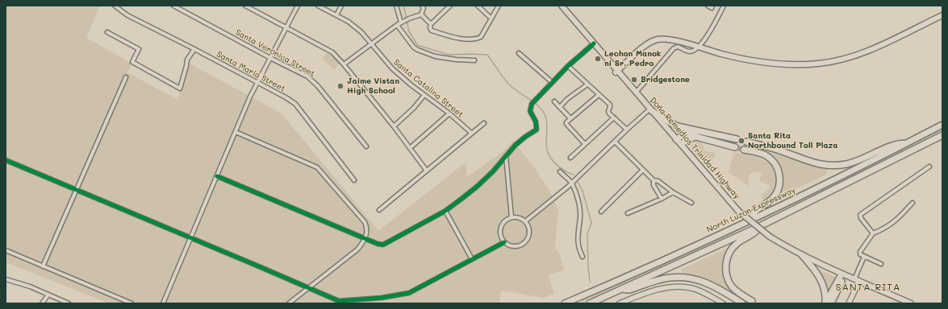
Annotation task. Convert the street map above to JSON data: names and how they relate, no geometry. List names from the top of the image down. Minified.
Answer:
{"streets":{"highway":["North Luzon Expressway"],"main road":["Doña Remedios Trinidad Highway"],"street":["Santa Veronica Street","Santa Maria Street","Santa Catalina Street"]},"districts":["SANTA RITA"],"places":["Lechon Manok ni Sr. Pedro","Bridgestone","Jaime Vistan High School","Santa Rita Northbound Toll Plaza"]}
